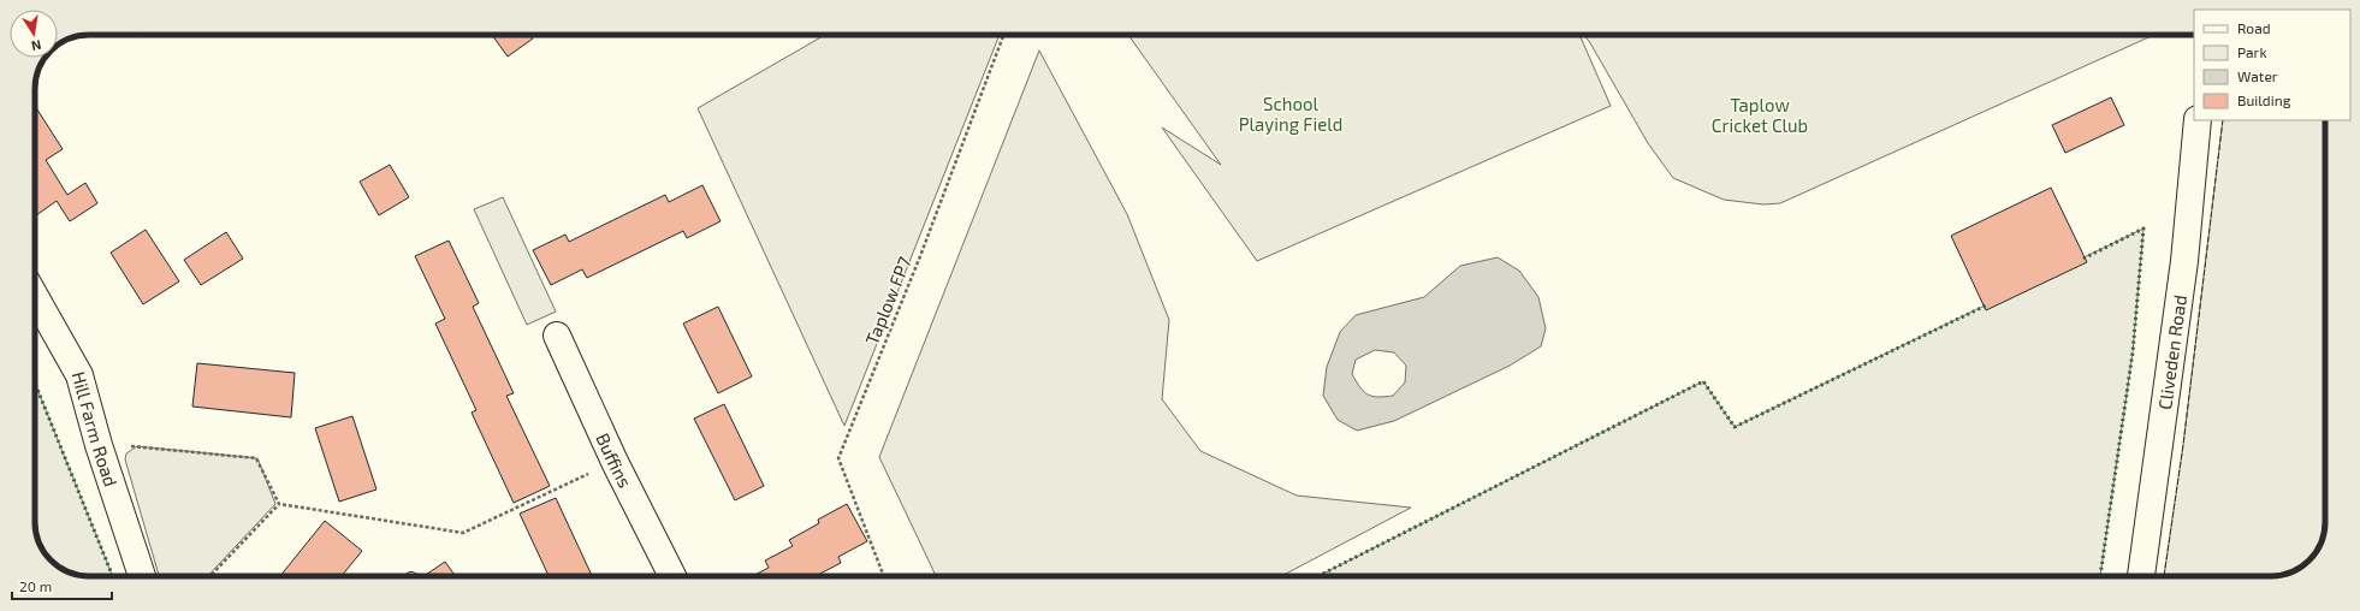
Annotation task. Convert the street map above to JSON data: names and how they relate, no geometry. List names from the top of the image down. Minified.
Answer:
{"streets":{"street":["Cliveden Road","Hill Farm Road","Buffins"],"path":["Taplow FP7"]},"parks":["School Playing Field","Taplow Cricket Club"],"legend":["Road","Park","Water","Building"],"scale_bar":"20 m","north":"bottom"}
